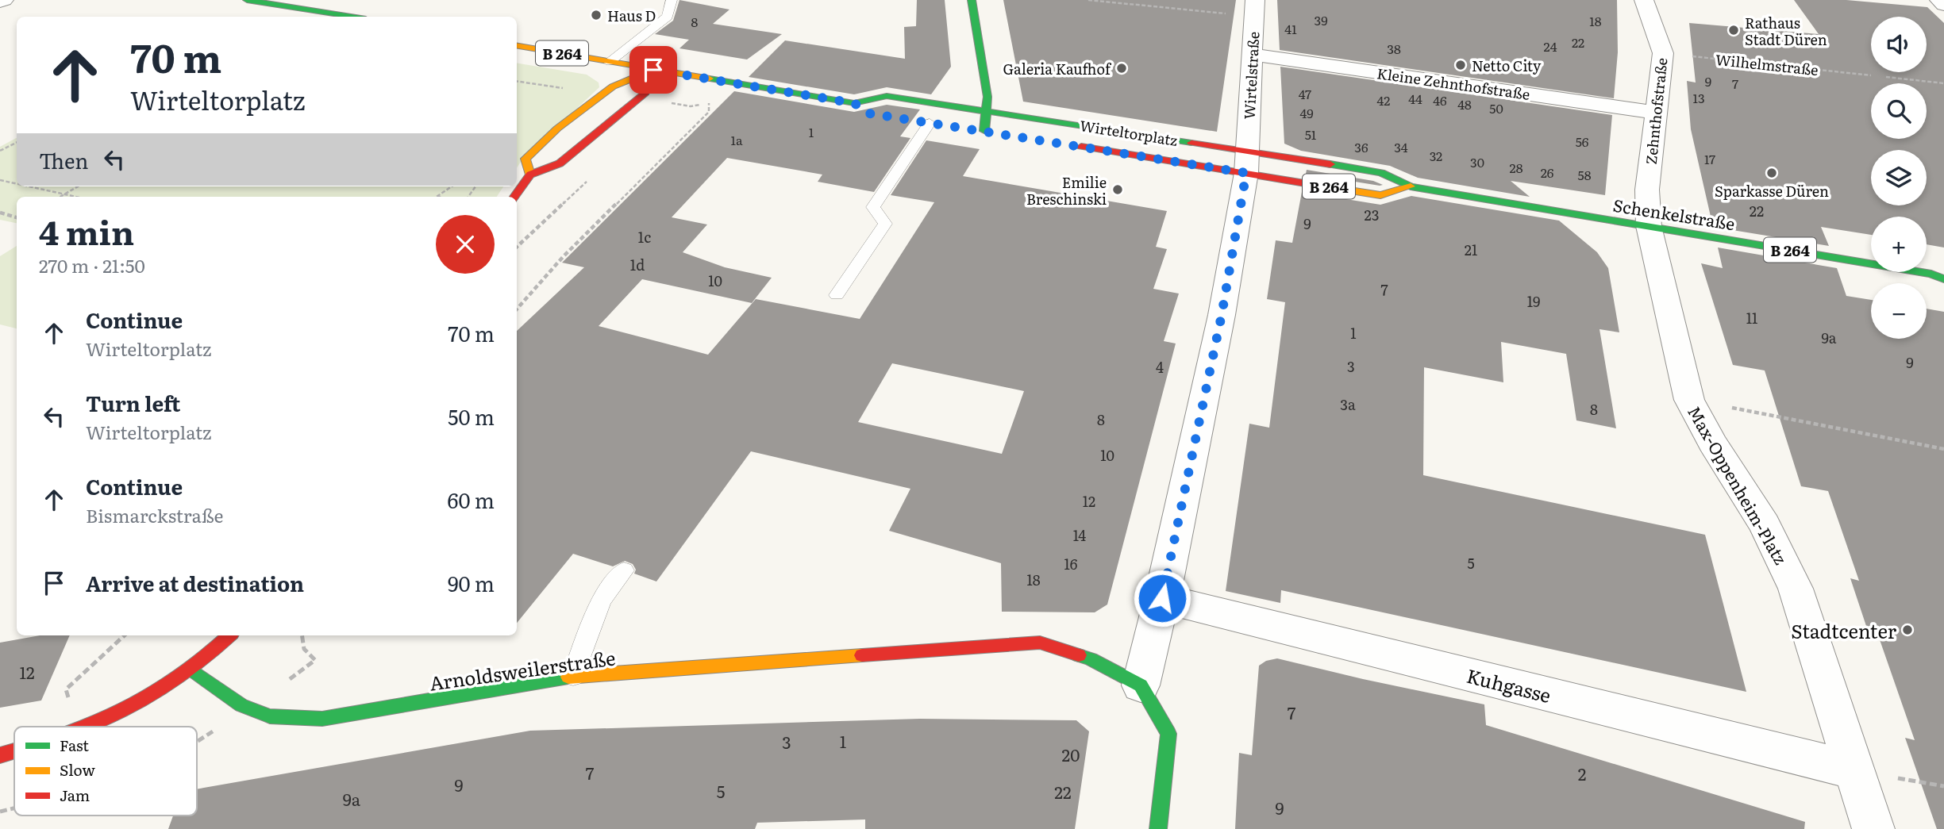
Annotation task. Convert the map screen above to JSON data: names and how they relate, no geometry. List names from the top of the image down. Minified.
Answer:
{"streets":{"main road":["B 264","Wirteltorplatz","Schenkelstraße","Arnoldsweilerstraße"],"street":["Wirtelstraße","Kleine Zehnthofstraße","Zehnthofstraße","Max-Oppenheim-Platz","Kuhgasse"],"path":["Wilhelmstraße"]},"crossings":[["B 264","Wirteltorplatz"],["Wilhelmstraße","Zehnthofstraße"],["Wirtelstraße","Kleine Zehnthofstraße"],["Wirtelstraße","Wirteltorplatz"],["Wirtelstraße","Schenkelstraße"],["Kleine Zehnthofstraße","Zehnthofstraße"],["Zehnthofstraße","Schenkelstraße"],["Zehnthofstraße","Max-Oppenheim-Platz"],["Wirteltorplatz","Schenkelstraße"],["Schenkelstraße","Max-Oppenheim-Platz"],["Max-Oppenheim-Platz","Kuhgasse"]],"places":["Haus D","Rathaus Stadt Düren","Netto City","Galeria Kaufhof","Sparkasse Düren","Emilie Breschinski","Stadtcenter"],"house_numbers":["39","18","8","41","22","24","38","9","7","47","13","44","42","46","48","50","49","1","51","1a","56","36","34","32","17","30","28","26","58","22","23","9","1c","21","1d","10","7","19","11","1","9a","9","3","4","3a","8","8","10","12","14","5","16","18","12","7","1","3","20","7","2","9","5","22","9a","9"],"legend":["Fast","Slow","Jam"],"page":{"map_buttons":["+","−"],"turn":["70 m","Wirteltorplatz"],"then":"Then","heading":["4 min","270 m · 21:50"],"list":[{"name":"Continue","note":"Wirteltorplatz","value":"70 m"},{"name":"Turn left","note":"Wirteltorplatz","value":"50 m"},{"name":"Continue","note":"Bismarckstraße","value":"60 m"},{"name":"Arrive at destination","value":"90 m"}]}}
